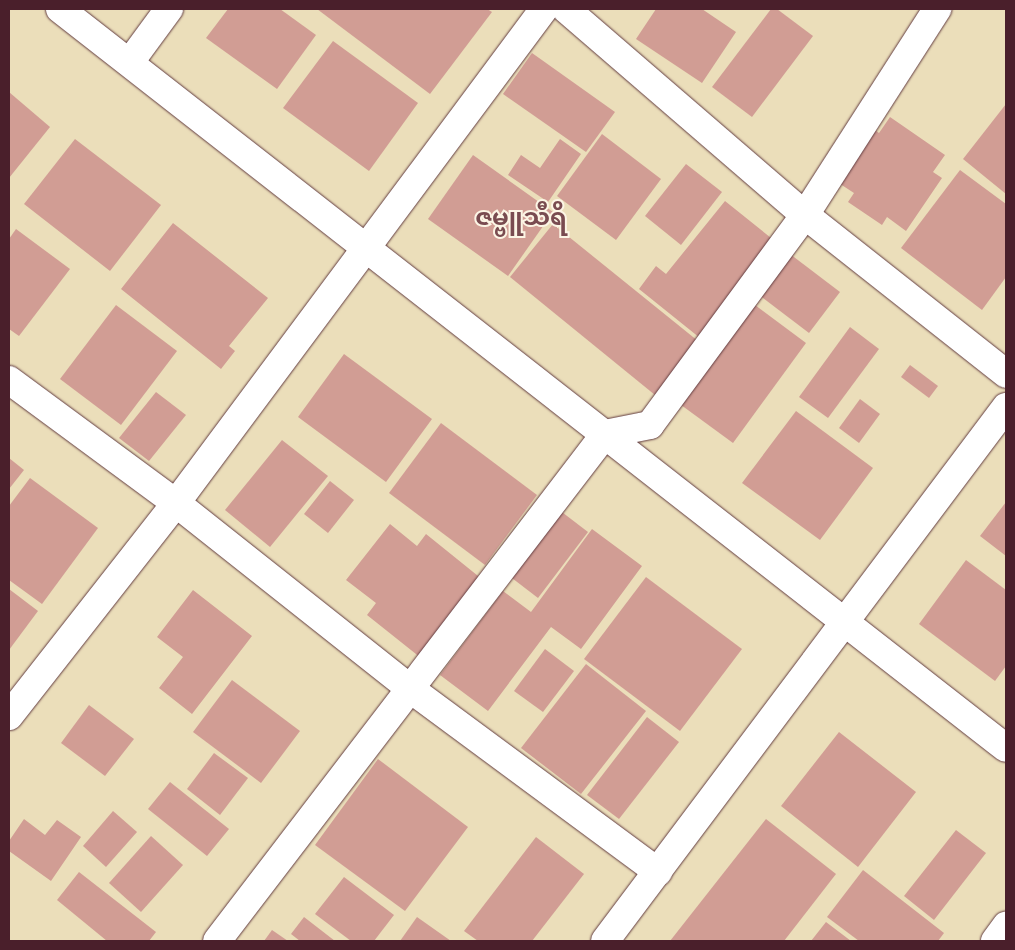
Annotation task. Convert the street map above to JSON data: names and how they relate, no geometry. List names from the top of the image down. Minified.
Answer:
{"districts":["ဇမ္ဗူသီရိ"]}
